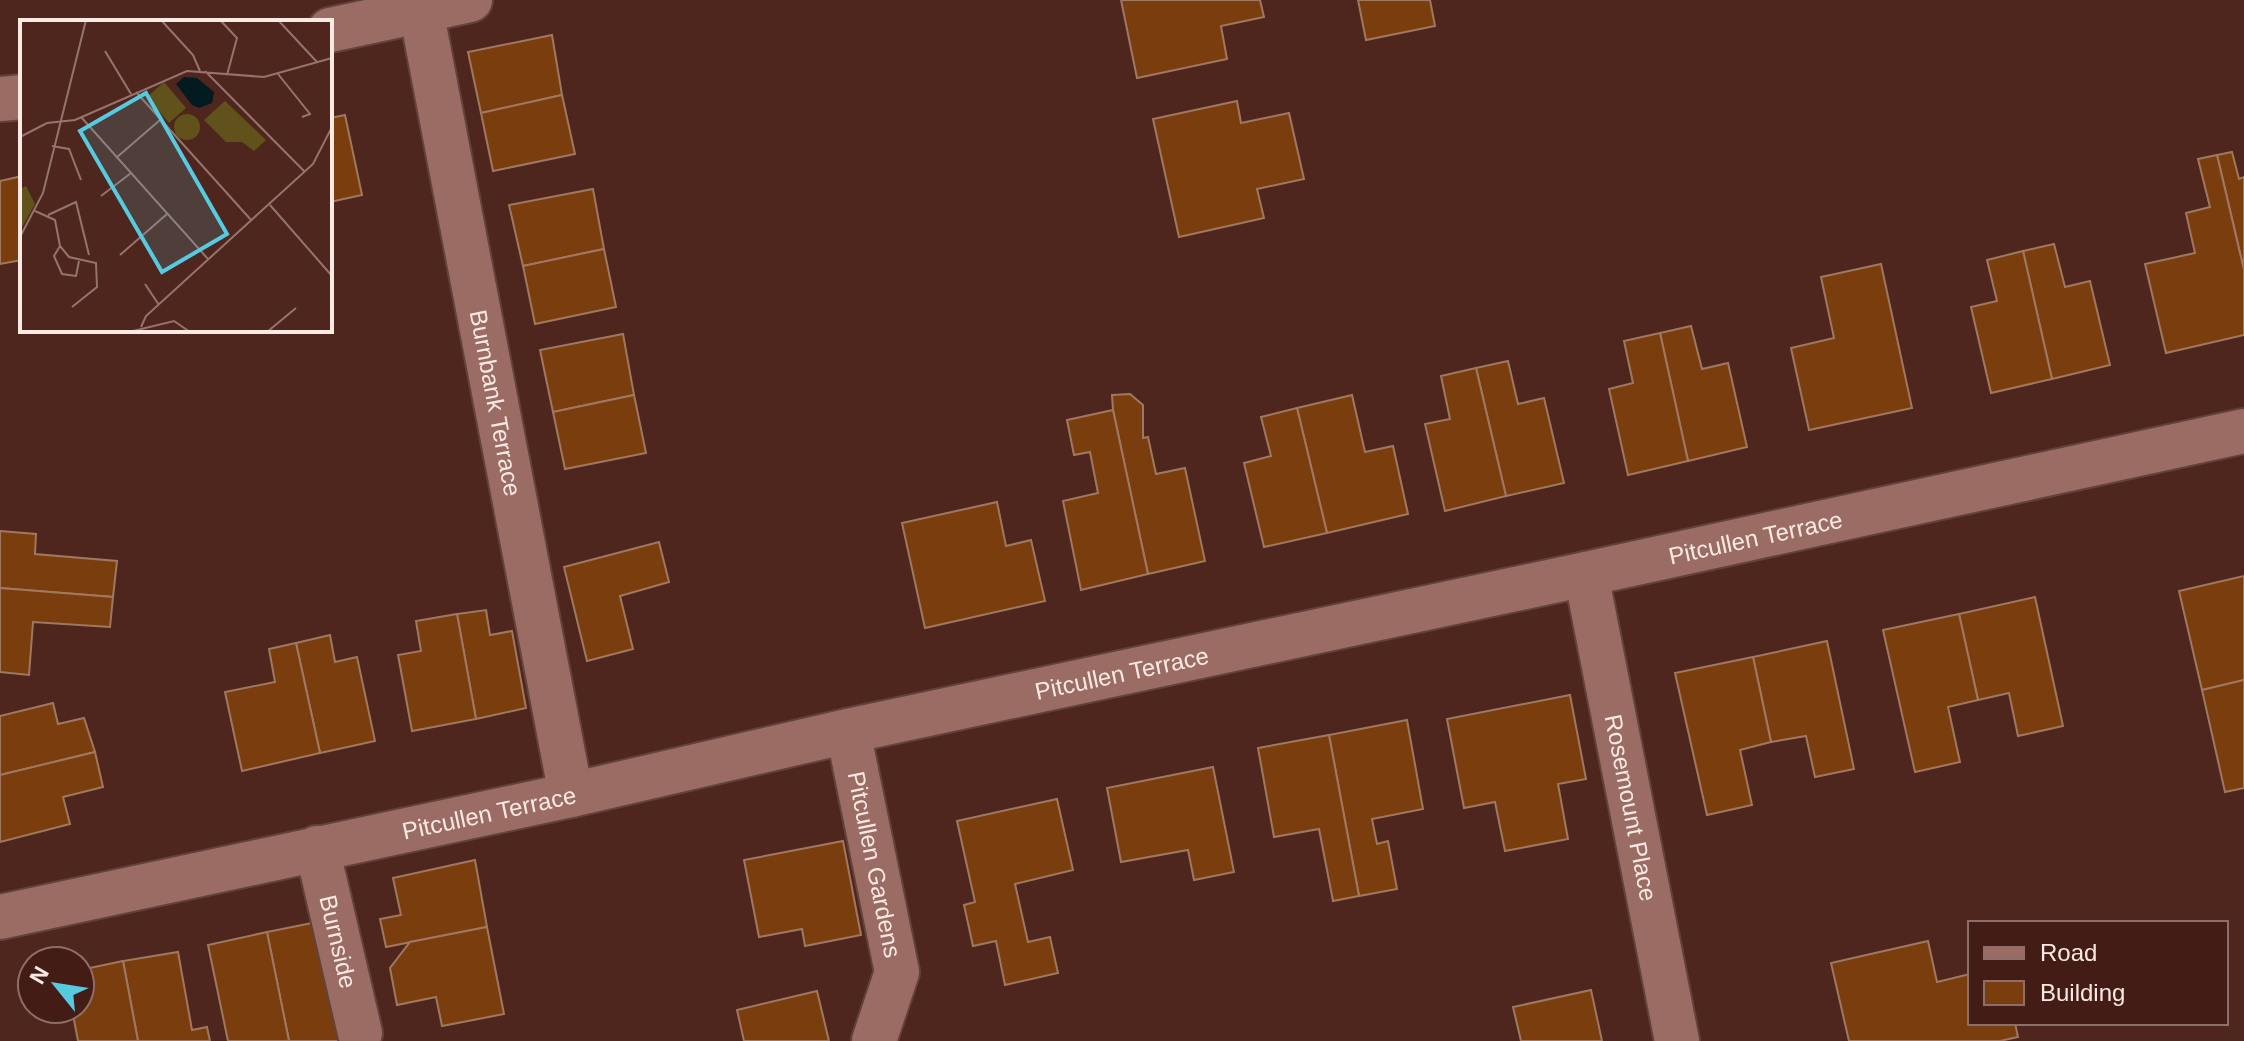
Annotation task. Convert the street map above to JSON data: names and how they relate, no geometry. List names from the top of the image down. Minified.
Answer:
{"streets":{"street":["Burnbank Terrace","Pitcullen Terrace","Rosemount Place","Pitcullen Gardens","Burnside"]},"crossings":[["Burnbank Terrace","Pitcullen Terrace"],["Pitcullen Terrace","Rosemount Place"],["Pitcullen Terrace","Pitcullen Gardens"],["Pitcullen Terrace","Burnside"]],"legend":["Road","Building"],"north":"top left"}
